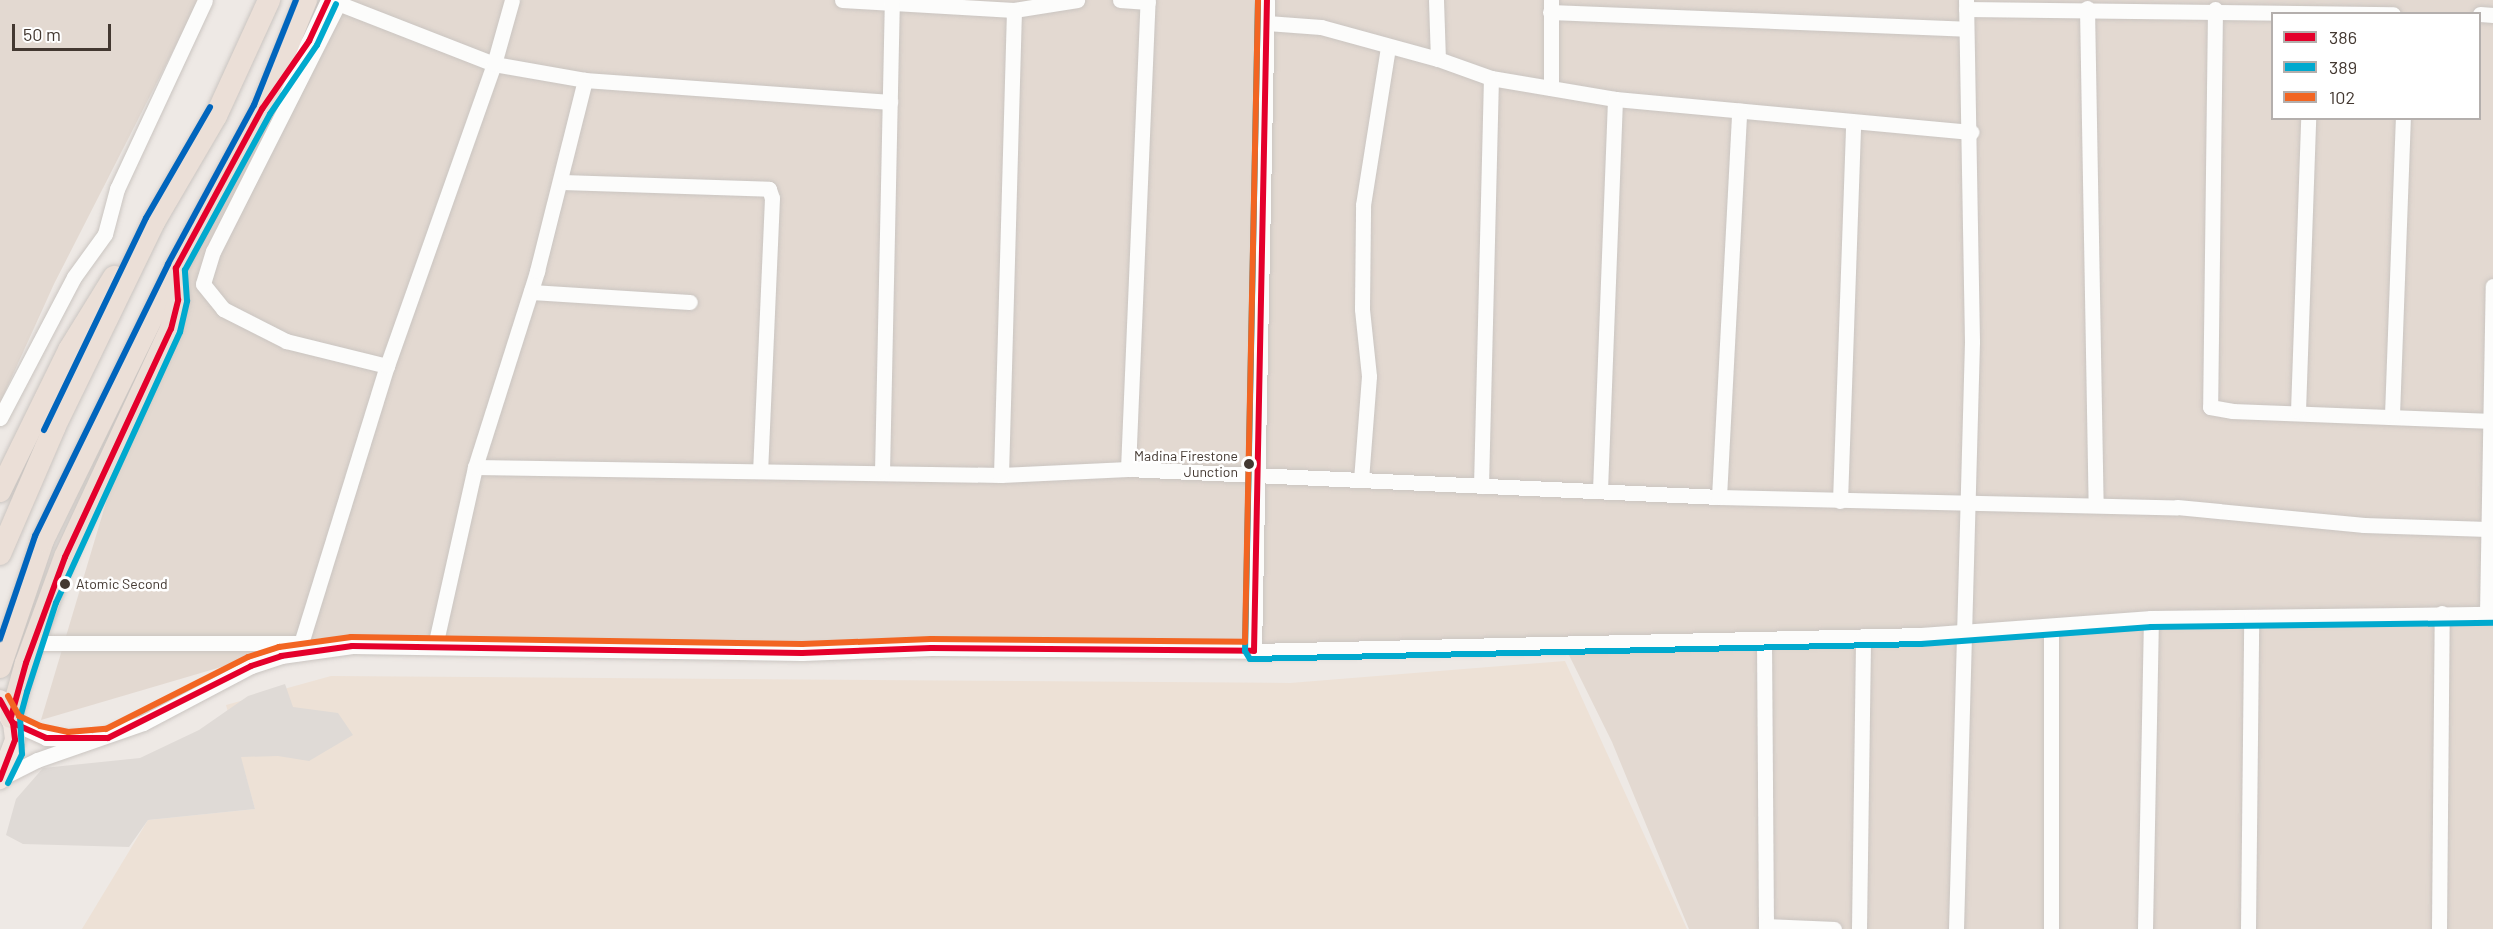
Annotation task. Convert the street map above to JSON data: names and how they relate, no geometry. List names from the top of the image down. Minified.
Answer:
{"places":["Madina Firestone Junction","Atomic Second"],"lines":["transit line 386","transit line 389","transit line 102"],"legend":["386","389","102"],"scale_bar":"50 m"}
